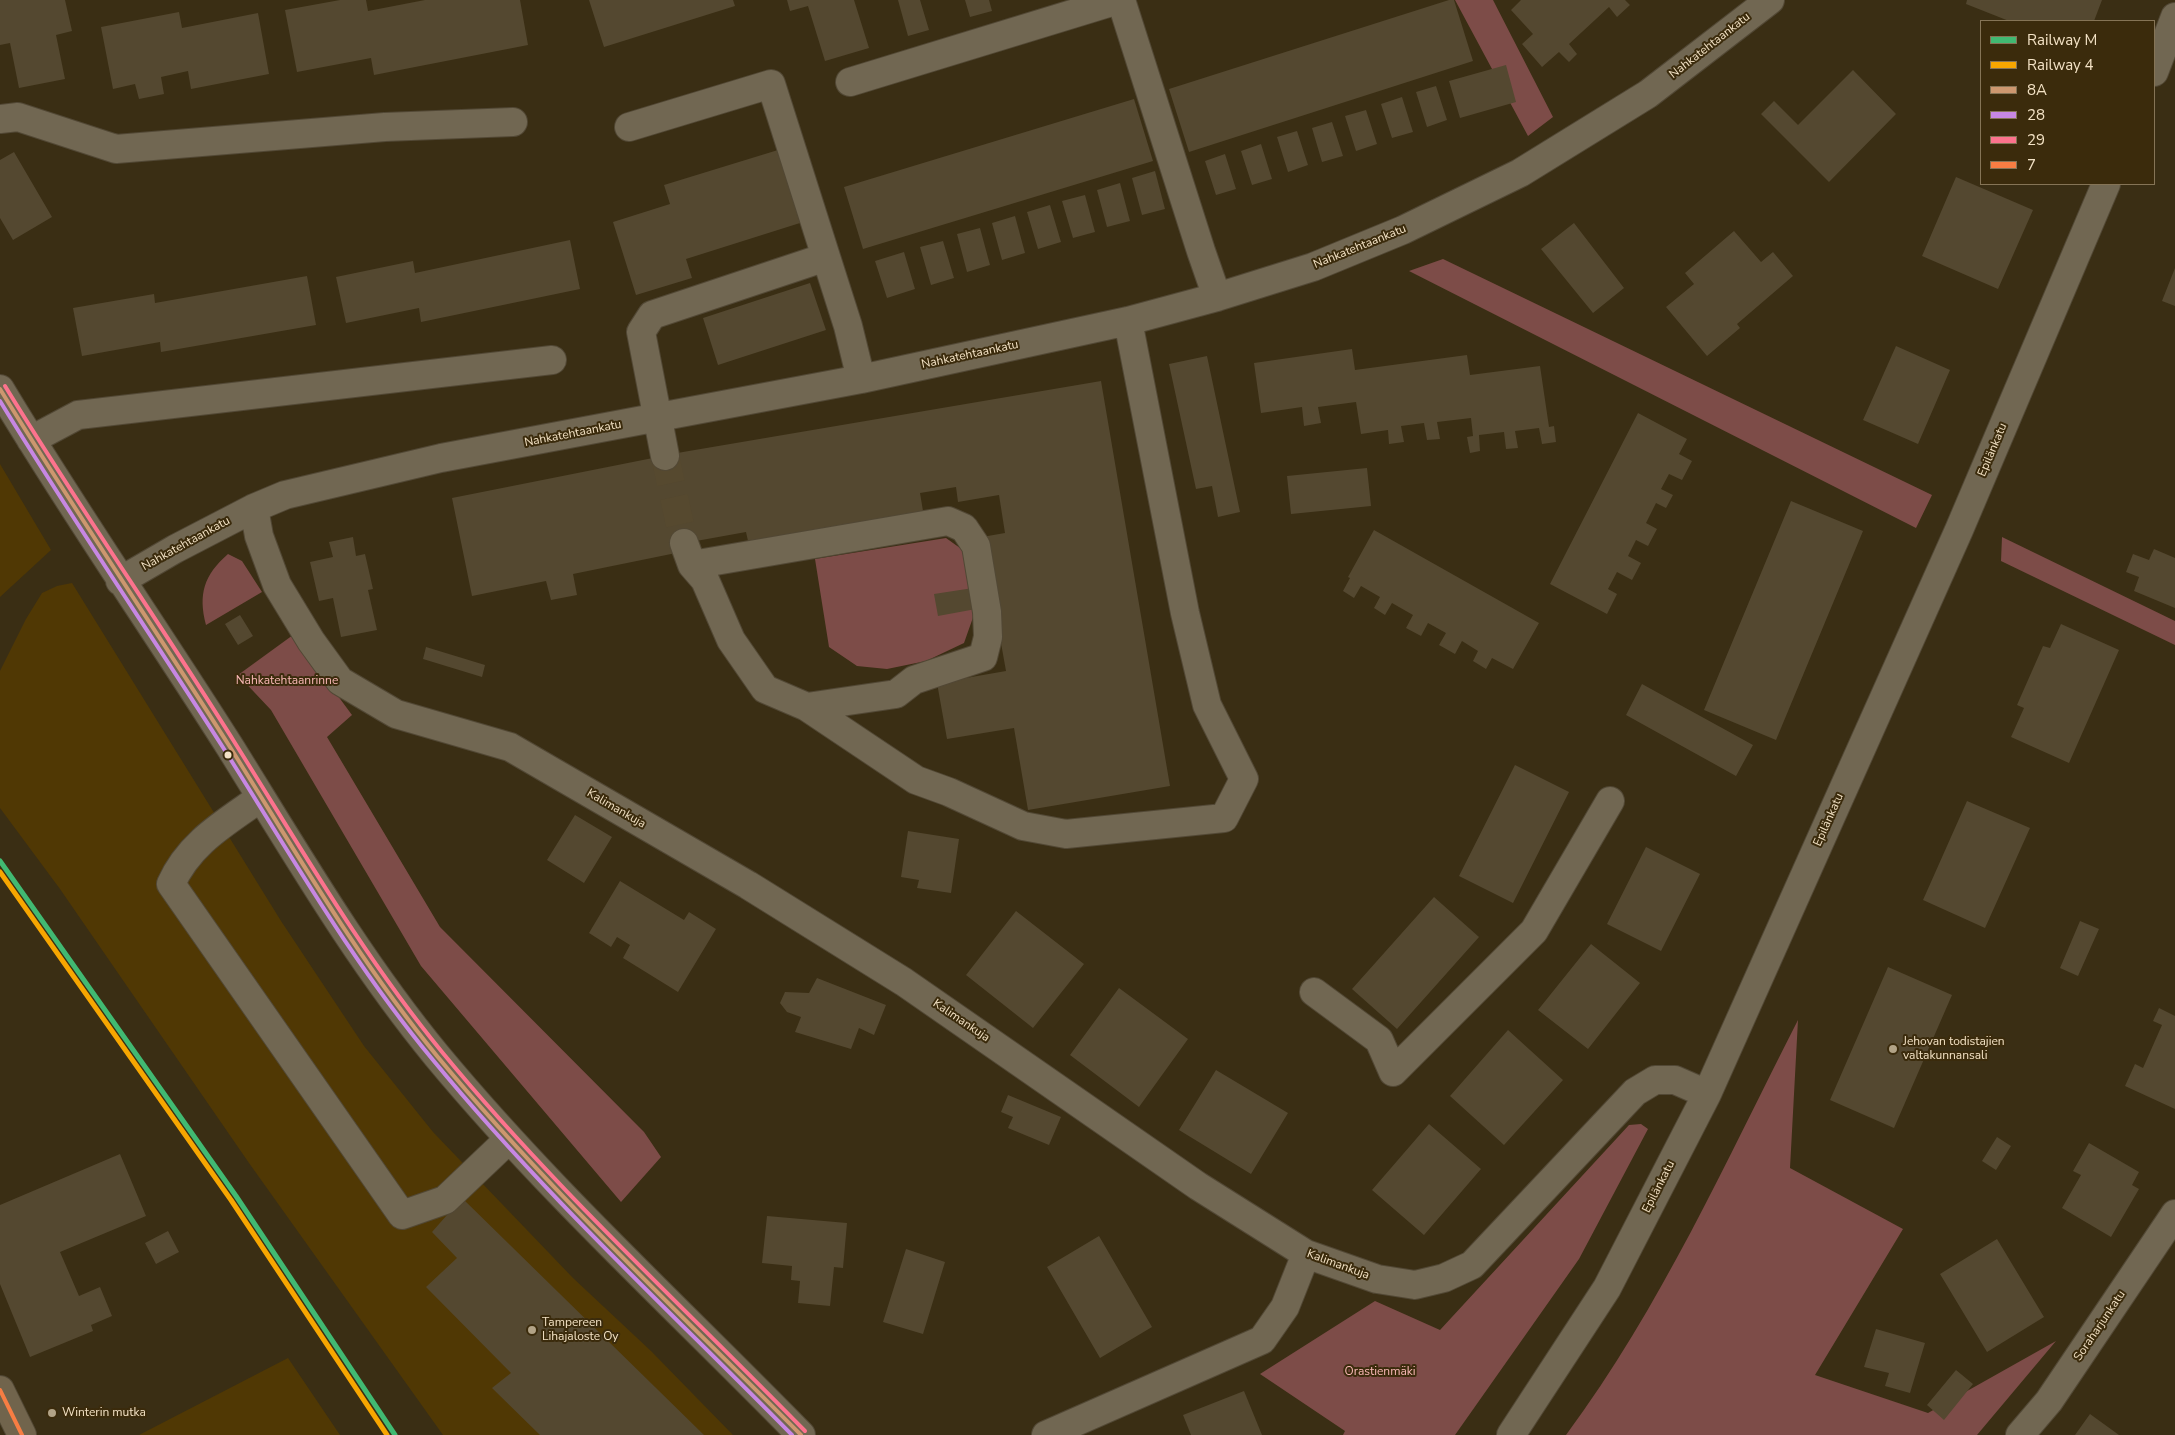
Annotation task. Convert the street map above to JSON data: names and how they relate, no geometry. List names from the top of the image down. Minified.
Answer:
{"streets":{"street":["Nahkatehtaankatu","Epilänkatu","Kalimankuja","Soraharjunkatu"]},"crossings":[["Nahkatehtaankatu","Kalimankuja"],["Epilänkatu","Kalimankuja"]],"parks":["Nahkatehtaanrinne","Orastienmäki"],"places":["Jehovan todistajien valtakunnansali","Tampereen Lihajaloste Oy","Winterin mutka"],"lines":["transit line 29","transit line 8A","transit line 28","rail line M","rail line 4","transit line 7"],"legend":["Railway M","Railway 4","8A","28","29","7"]}
